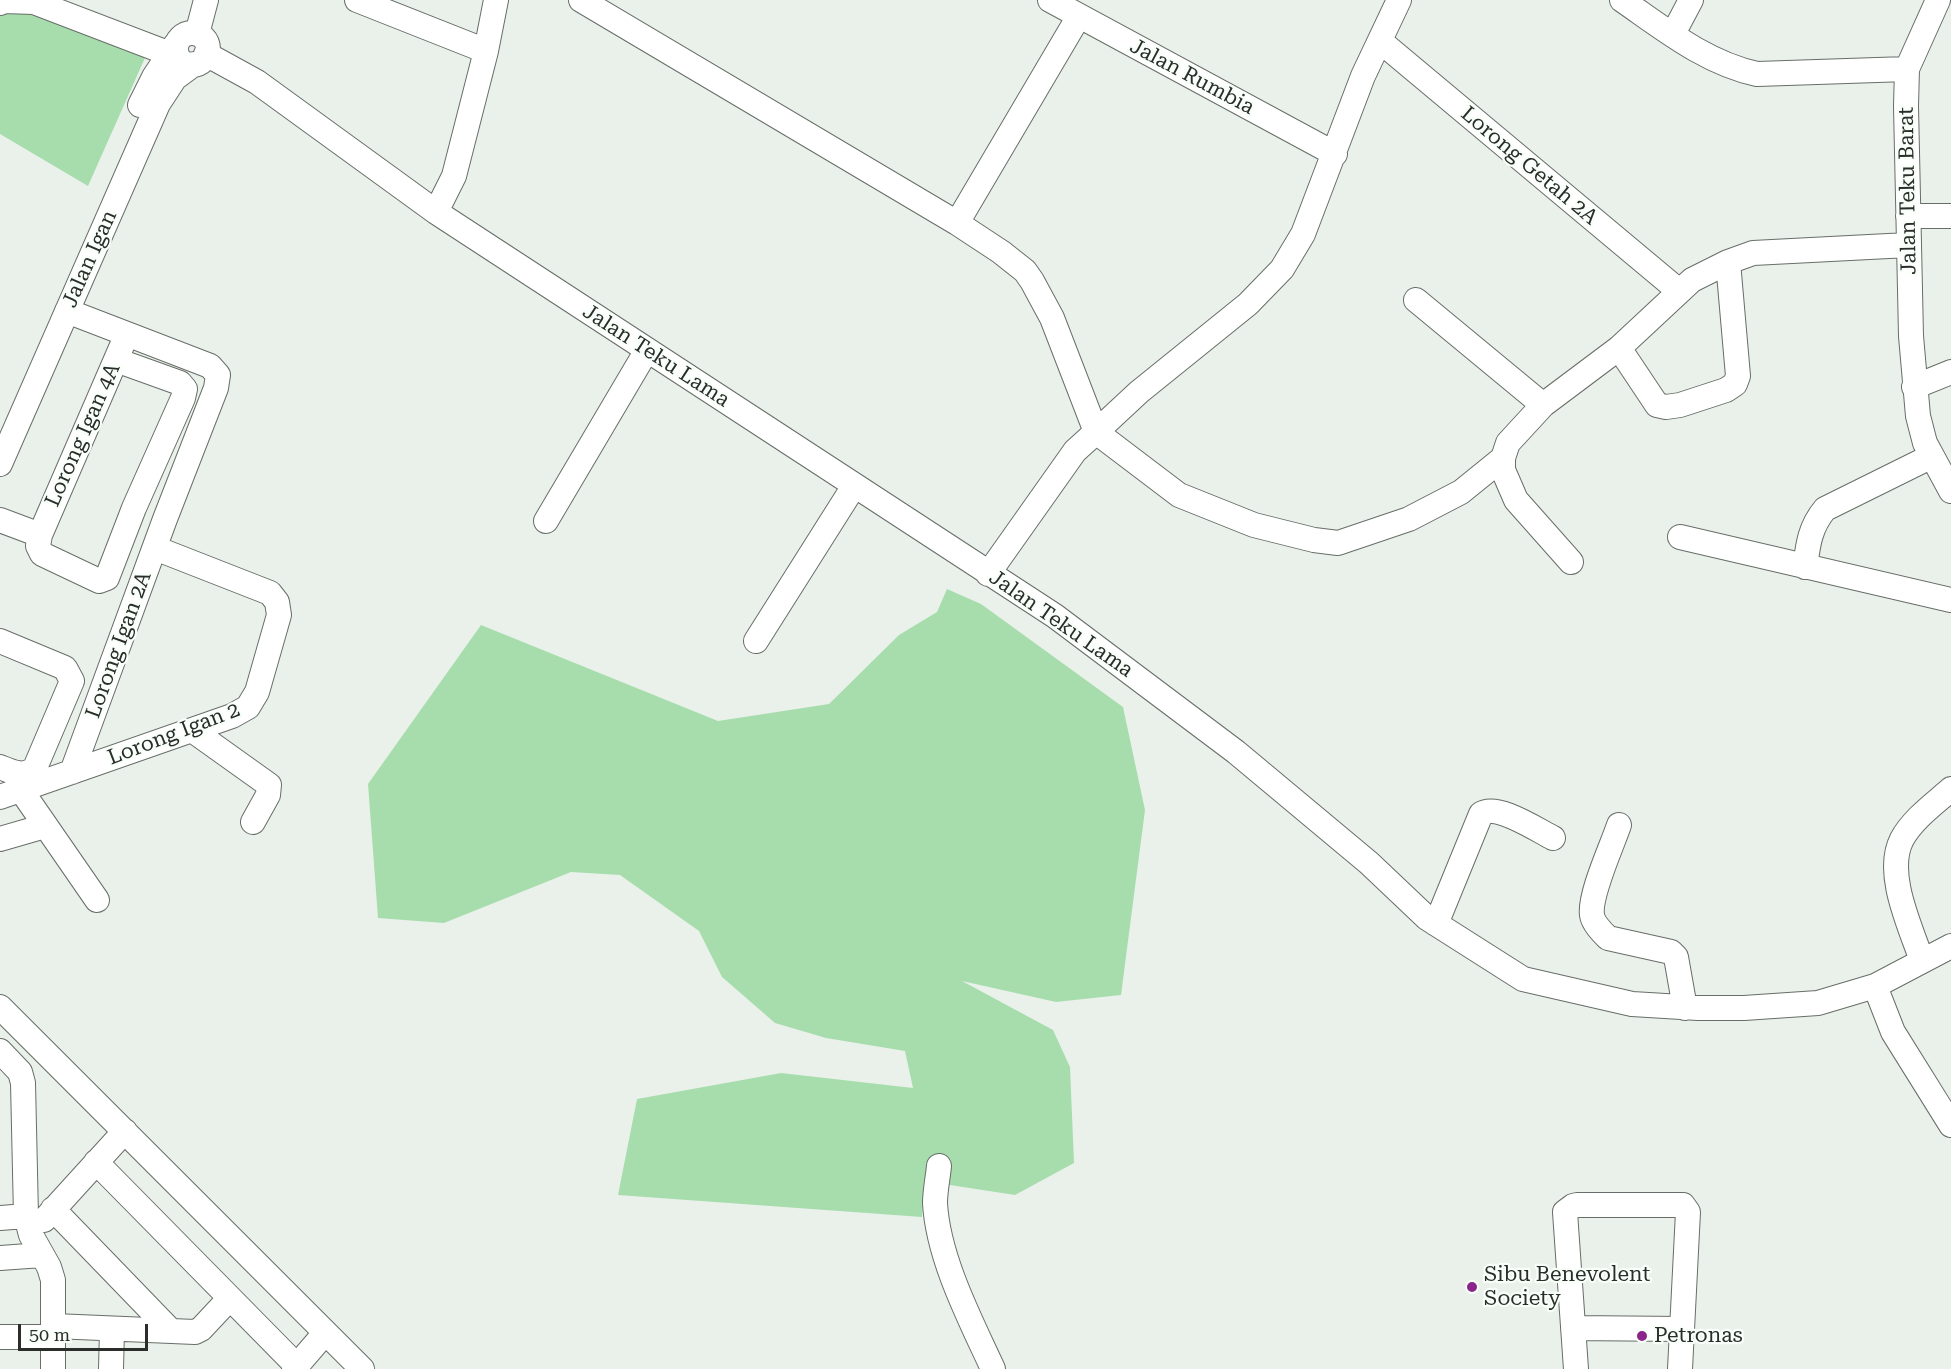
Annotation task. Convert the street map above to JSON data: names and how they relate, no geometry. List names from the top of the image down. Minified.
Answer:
{"streets":{"street":["Jalan Rumbia","Lorong Getah 2A","Jalan Teku Barat","Jalan Igan","Jalan Teku Lama","Lorong Igan 4A","Lorong Igan 2A","Lorong Igan 2"]},"crossings":[["Jalan Igan","Jalan Teku Lama"],["Lorong Igan 4A","Lorong Igan 2A"],["Lorong Igan 2A","Lorong Igan 2"]],"places":["Sibu Benevolent Society","Petronas"],"scale_bar":"50 m"}
